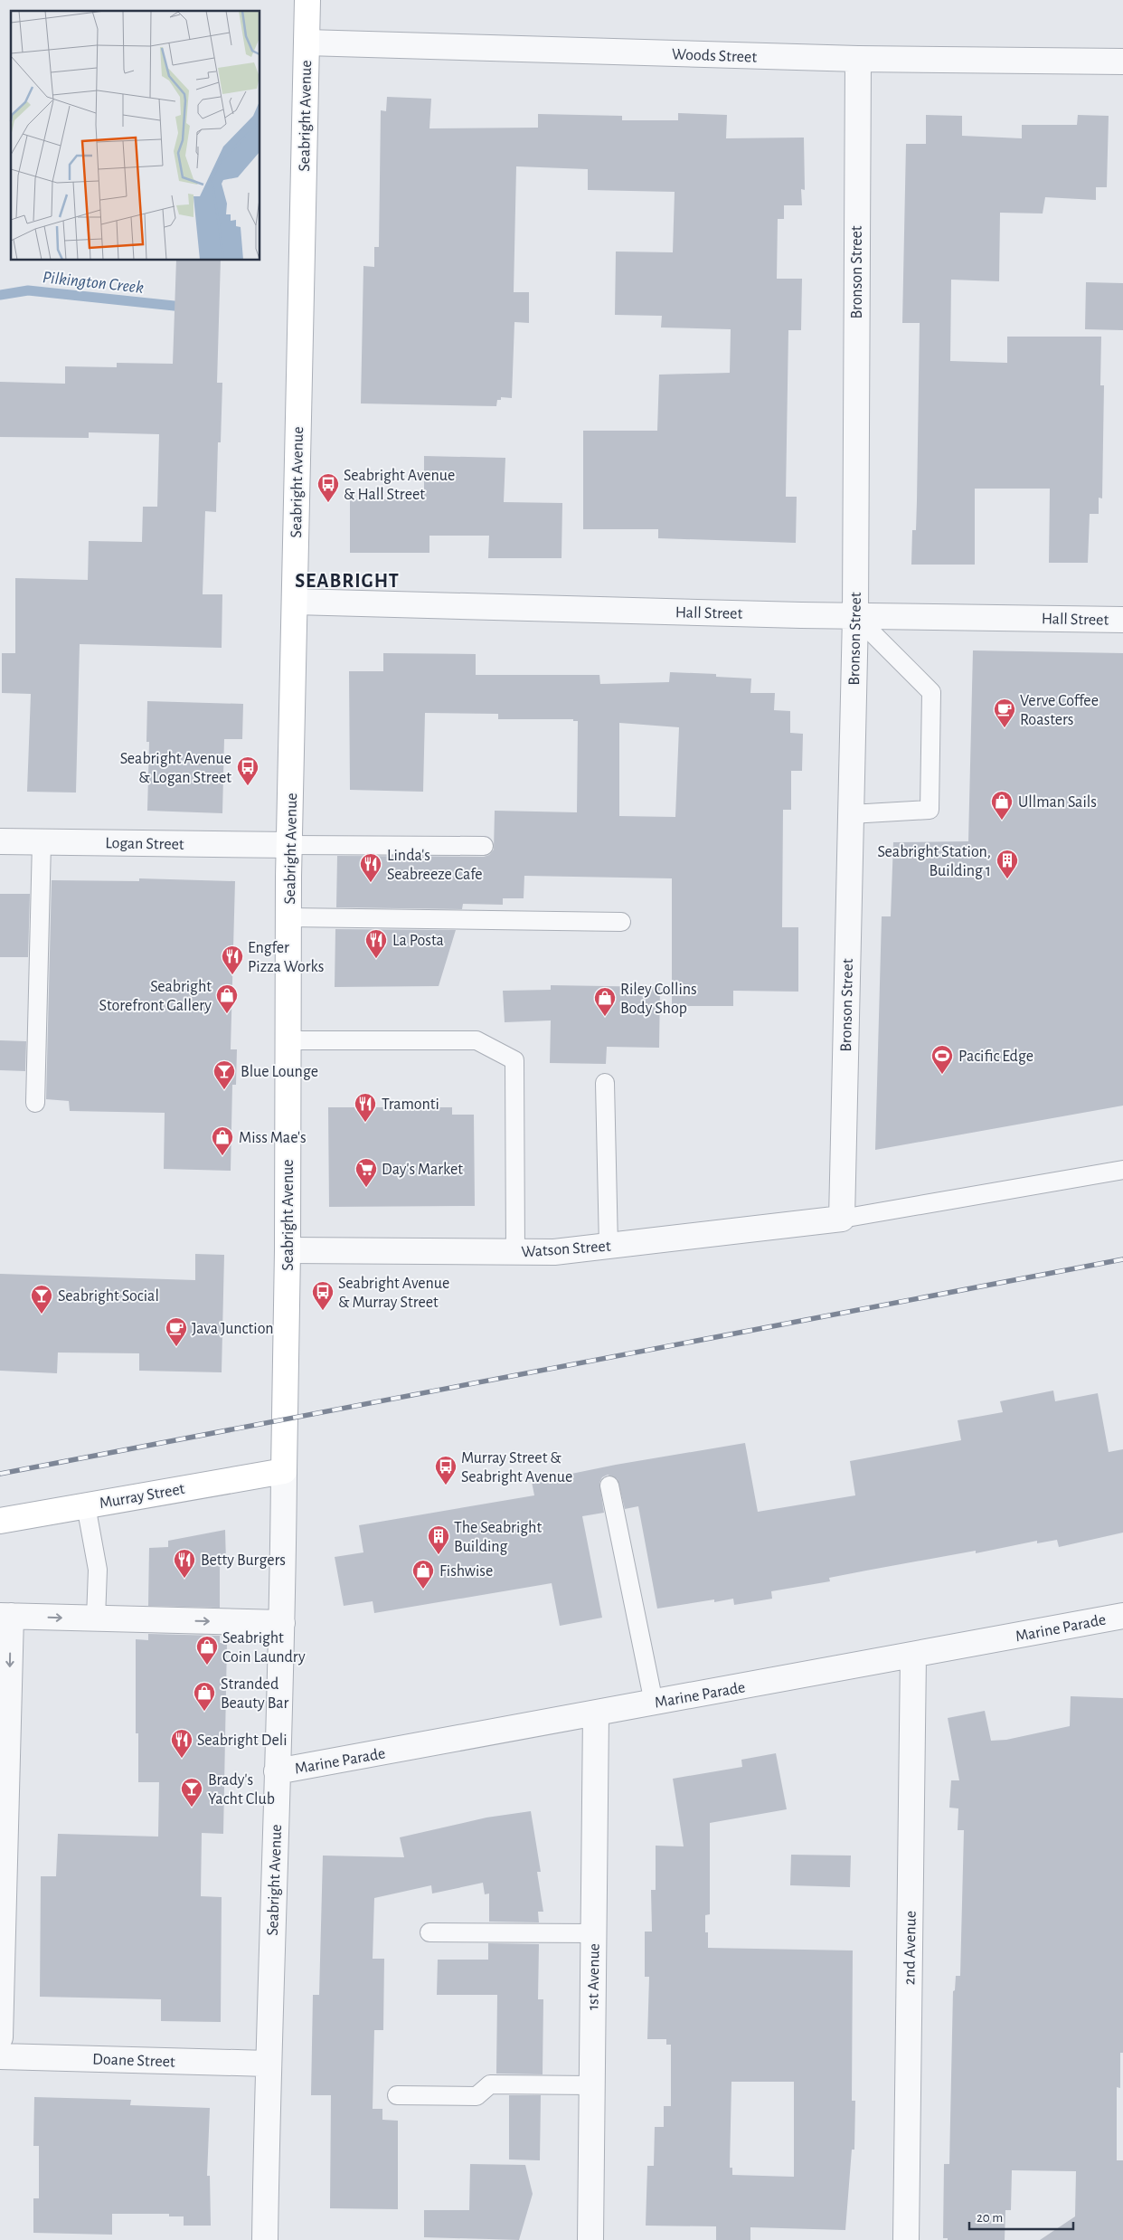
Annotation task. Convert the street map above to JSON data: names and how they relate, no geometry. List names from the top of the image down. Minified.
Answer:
{"streets":{"main road":["Seabright Avenue","Murray Street"],"street":["Woods Street","Bronson Street","Hall Street","Logan Street","Watson Street","Marine Parade","2nd Avenue","1st Avenue","Doane Street"]},"crossings":[["Woods Street","Seabright Avenue"],["Woods Street","Bronson Street"],["Seabright Avenue","Hall Street"],["Seabright Avenue","Logan Street"],["Seabright Avenue","Watson Street"],["Seabright Avenue","Murray Street"],["Seabright Avenue","Marine Parade"],["Seabright Avenue","Doane Street"],["Bronson Street","Hall Street"],["Bronson Street","Watson Street"],["Marine Parade","2nd Avenue"],["Marine Parade","1st Avenue"]],"districts":["SEABRIGHT"],"water":["Pilkington Creek"],"places":{"bus stop":["Seabright Avenue & Hall Street","Seabright Avenue & Logan Street","Seabright Avenue & Murray Street","Murray Street & Seabright Avenue"],"cafe":["Verve Coffee Roasters","Java Junction"],"shop":["Ullman Sails","Seabright Storefront Gallery","Riley Collins Body Shop","Miss Mae's","Fishwise","Seabright Coin Laundry","Stranded Beauty Bar"],"building":["Seabright Station, Building 1","The Seabright Building"],"restaurant":["Linda's Seabreeze Cafe","La Posta","Engfer Pizza Works","Tramonti","Betty Burgers","Seabright Deli"],"sports":["Pacific Edge"],"bar":["Blue Lounge","Seabright Social","Brady's Yacht Club"],"supermarket":["Day's Market"]},"scale_bar":"20 m"}
